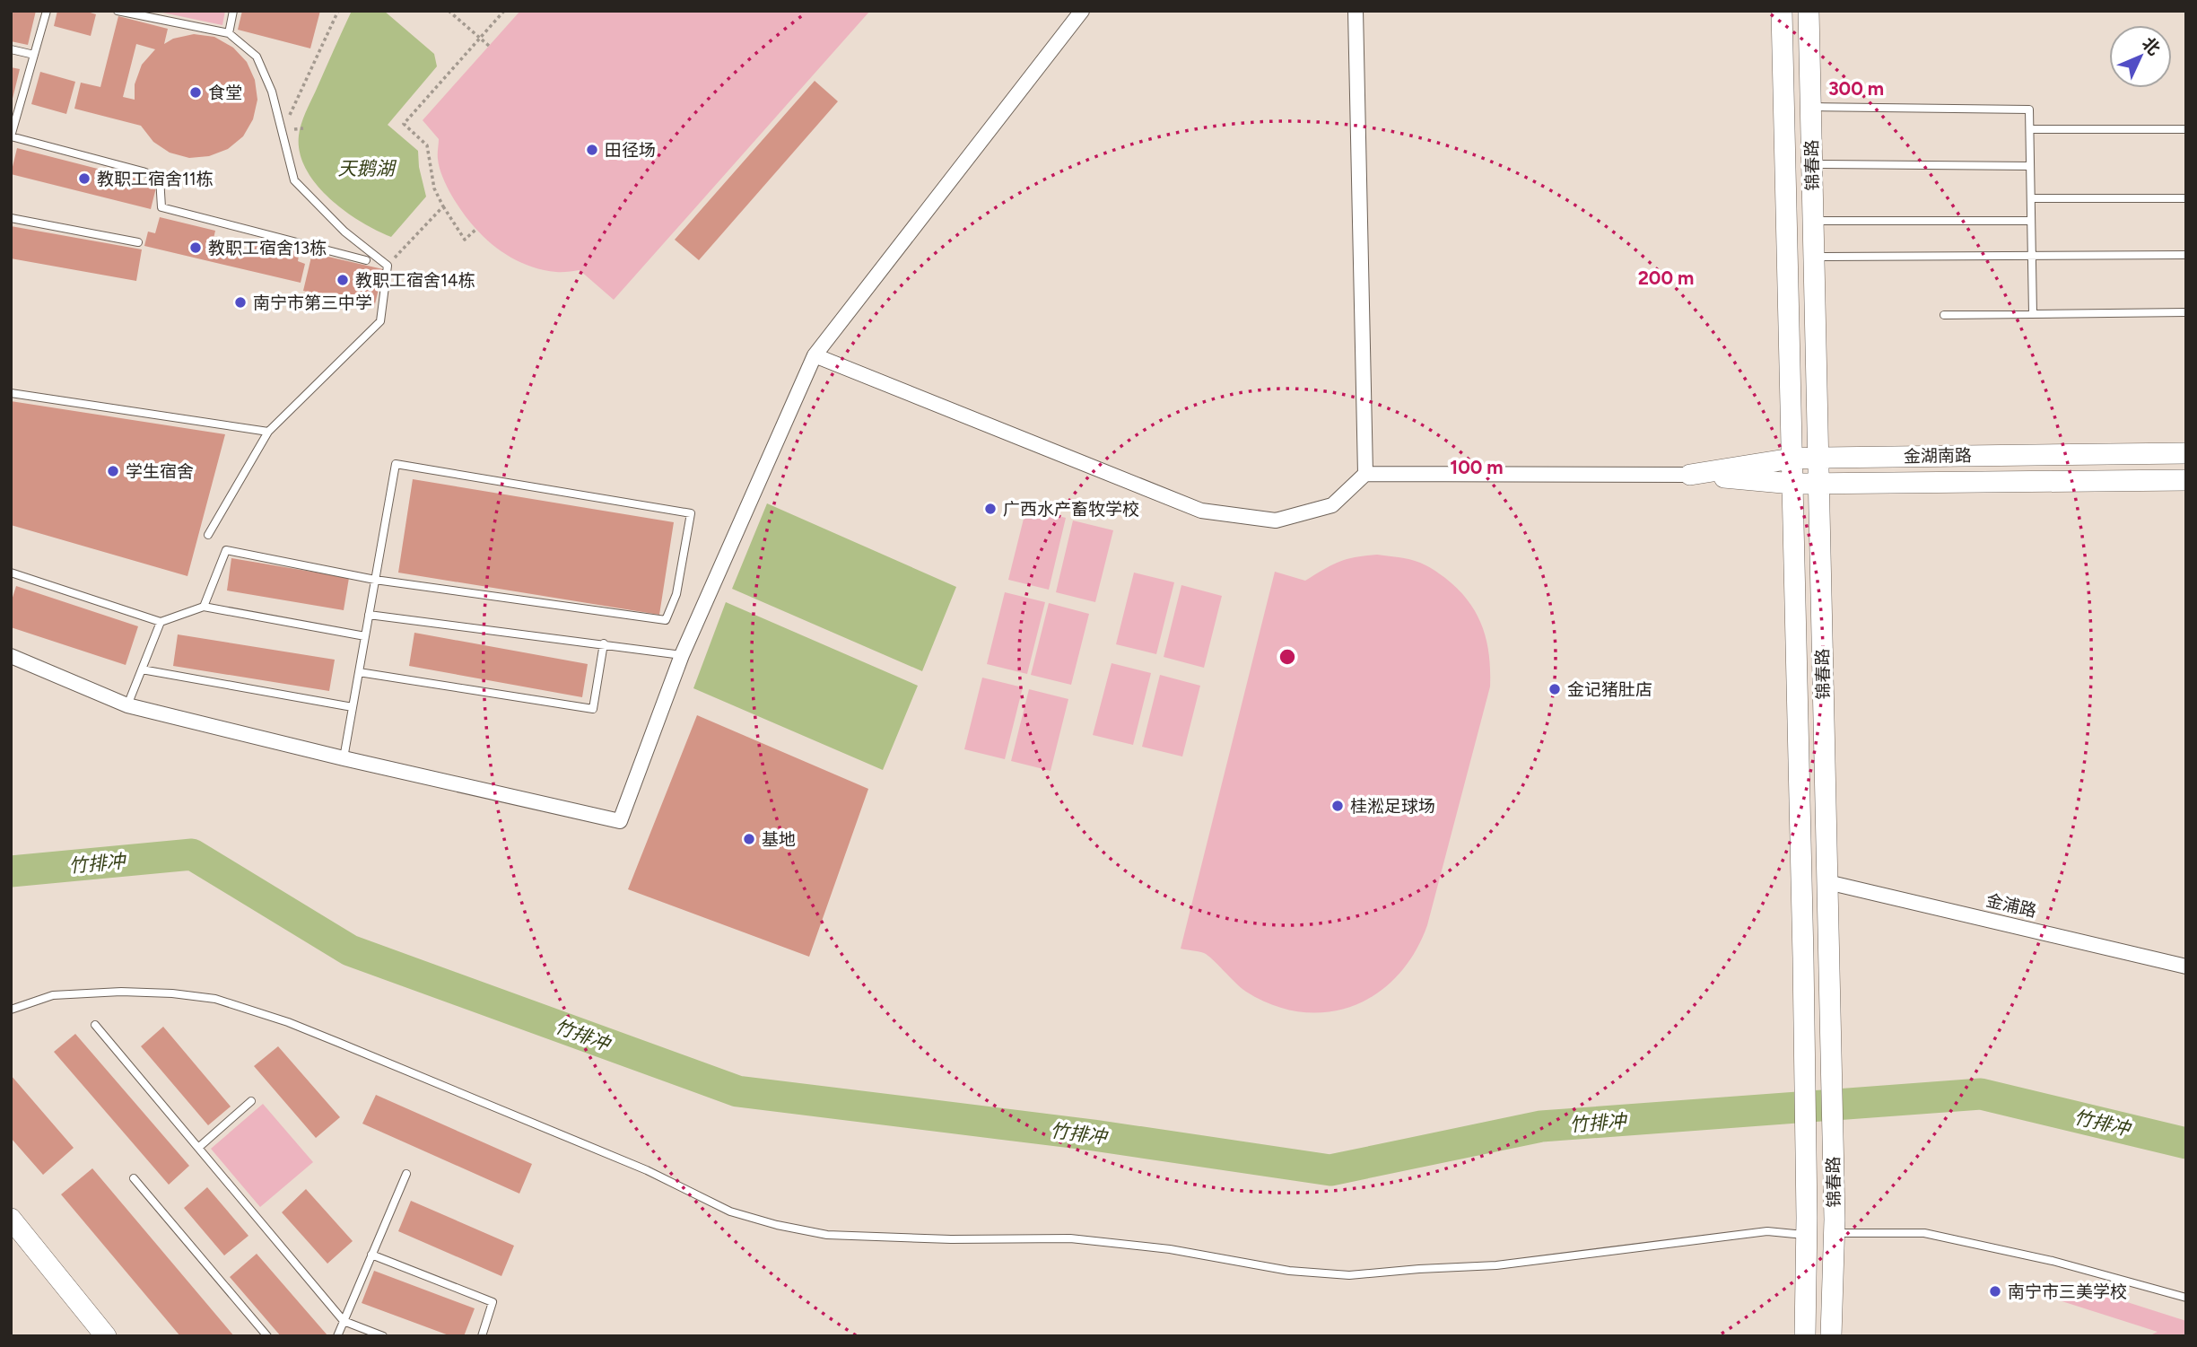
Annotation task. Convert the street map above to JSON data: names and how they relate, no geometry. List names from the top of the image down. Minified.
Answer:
{"streets":{"main road":["锦春路","金湖南路"],"street":["金浦路"]},"crossings":[["锦春路","金湖南路"],["锦春路","金浦路"]],"water":["天鹅湖","竹排冲"],"places":["食堂","田径场","教职工宿舍11栋","教职工宿舍13栋","教职工宿舍14栋","南宁市第三中学","学生宿舍","广西水产畜牧学校","金记猪肚店","桂淞足球场","基地","南宁市三美学校"],"north":"top right","rings":["300 m","200 m","100 m"]}
